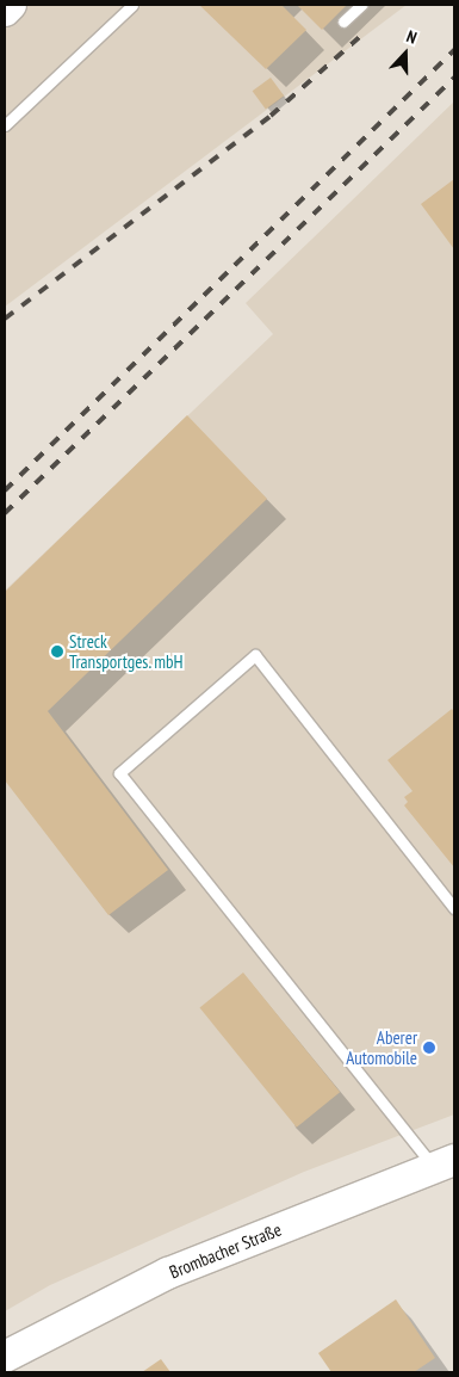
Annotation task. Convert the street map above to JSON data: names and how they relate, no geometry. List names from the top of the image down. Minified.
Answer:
{"streets":{"main road":["Brombacher Straße"]},"places":["Streck Transportges. mbH","Aberer Automobile"],"north":"top"}
